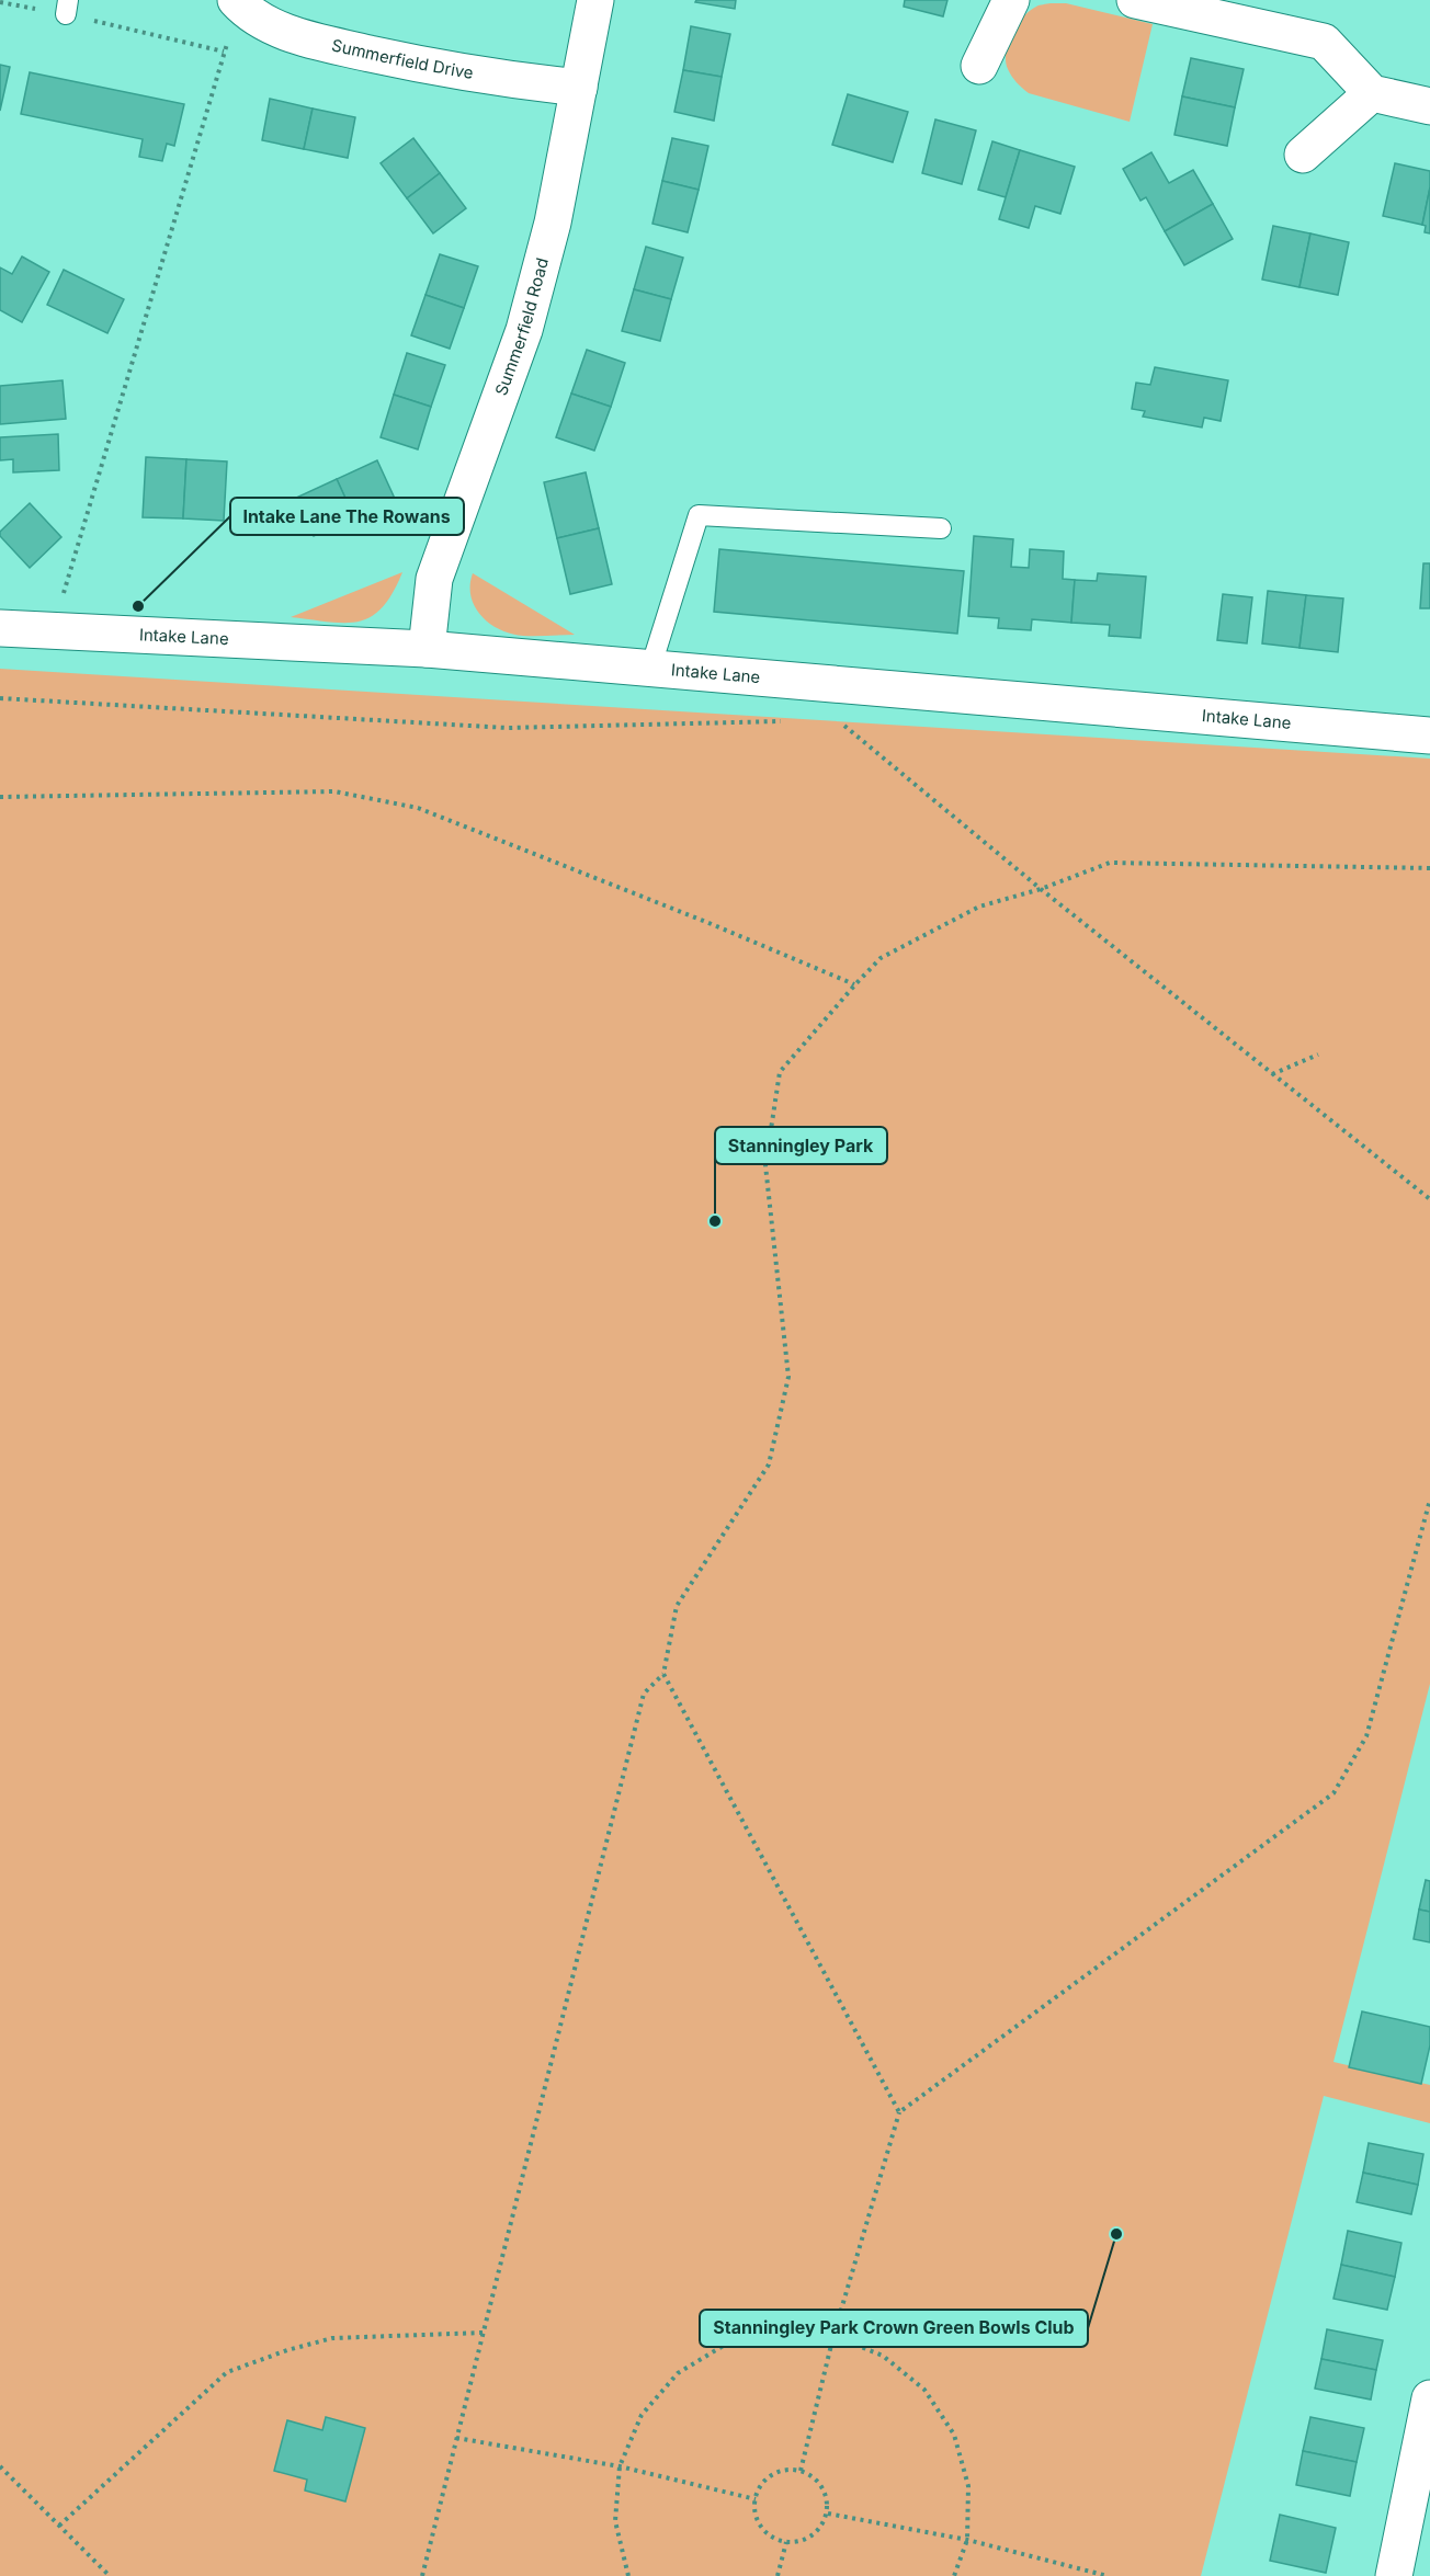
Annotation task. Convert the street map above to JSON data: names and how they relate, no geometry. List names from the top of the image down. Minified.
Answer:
{"streets":{"street":["Summerfield Drive","Summerfield Road","Intake Lane"]},"crossings":[["Summerfield Drive","Summerfield Road"],["Summerfield Road","Intake Lane"]],"places":["Intake Lane The Rowans","Stanningley Park","Stanningley Park Crown Green Bowls Club"]}
